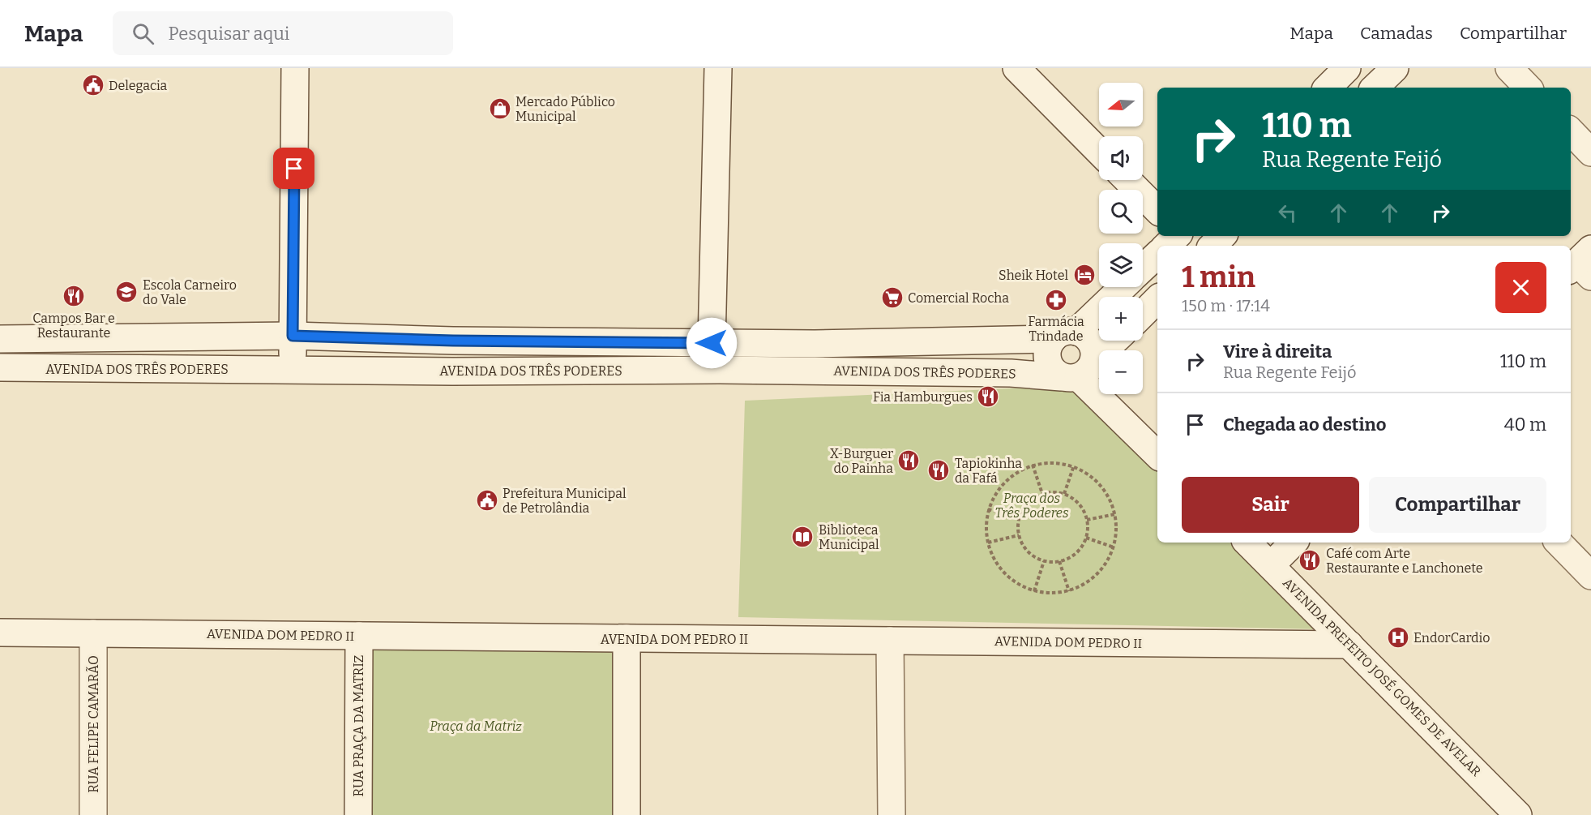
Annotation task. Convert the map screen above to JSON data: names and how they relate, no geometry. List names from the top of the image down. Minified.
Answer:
{"streets":{"street":["AVENIDA DOS TRÊS PODERES","AVENIDA DOM PEDRO II","AVENIDA PREFEITO JOSÉ GOMES DE AVELAR","RUA FELIPE CAMARÃO","RUA PRAÇA DA MATRIZ"]},"crossings":[["AVENIDA DOM PEDRO II","AVENIDA PREFEITO JOSÉ GOMES DE AVELAR"],["AVENIDA DOM PEDRO II","RUA FELIPE CAMARÃO"],["AVENIDA DOM PEDRO II","RUA PRAÇA DA MATRIZ"]],"parks":["Praça dos Três Poderes","Praça da Matriz"],"places":{"public building":["Delegacia","Prefeitura Municipal de Petrolândia"],"shop":["Mercado Público Municipal"],"hotel":["Sheik Hotel"],"school or university":["Escola Carneiro do Vale"],"restaurant":["Campos Bar e Restaurante","Fia Hamburgues","X-Burguer do Painha","Tapiokinha da Fafá","Café com Arte Restaurante e Lanchonete"],"supermarket":["Comercial Rocha"],"pharmacy":["Farmácia Trindade"],"library":["Biblioteca Municipal"],"hospital":["EndorCardio"]},"north":"left","page":{"header":"Mapa","search":"Pesquisar aqui","nav":["Mapa","Camadas","Compartilhar"],"map_buttons":["+","−"],"turn":["110 m","Rua Regente Feijó"],"heading":["1 min","150 m · 17:14"],"list":[{"name":"Vire à direita","note":"Rua Regente Feijó","value":"110 m"},{"name":"Chegada ao destino","value":"40 m"}],"buttons":["Sair","Compartilhar"]}}
